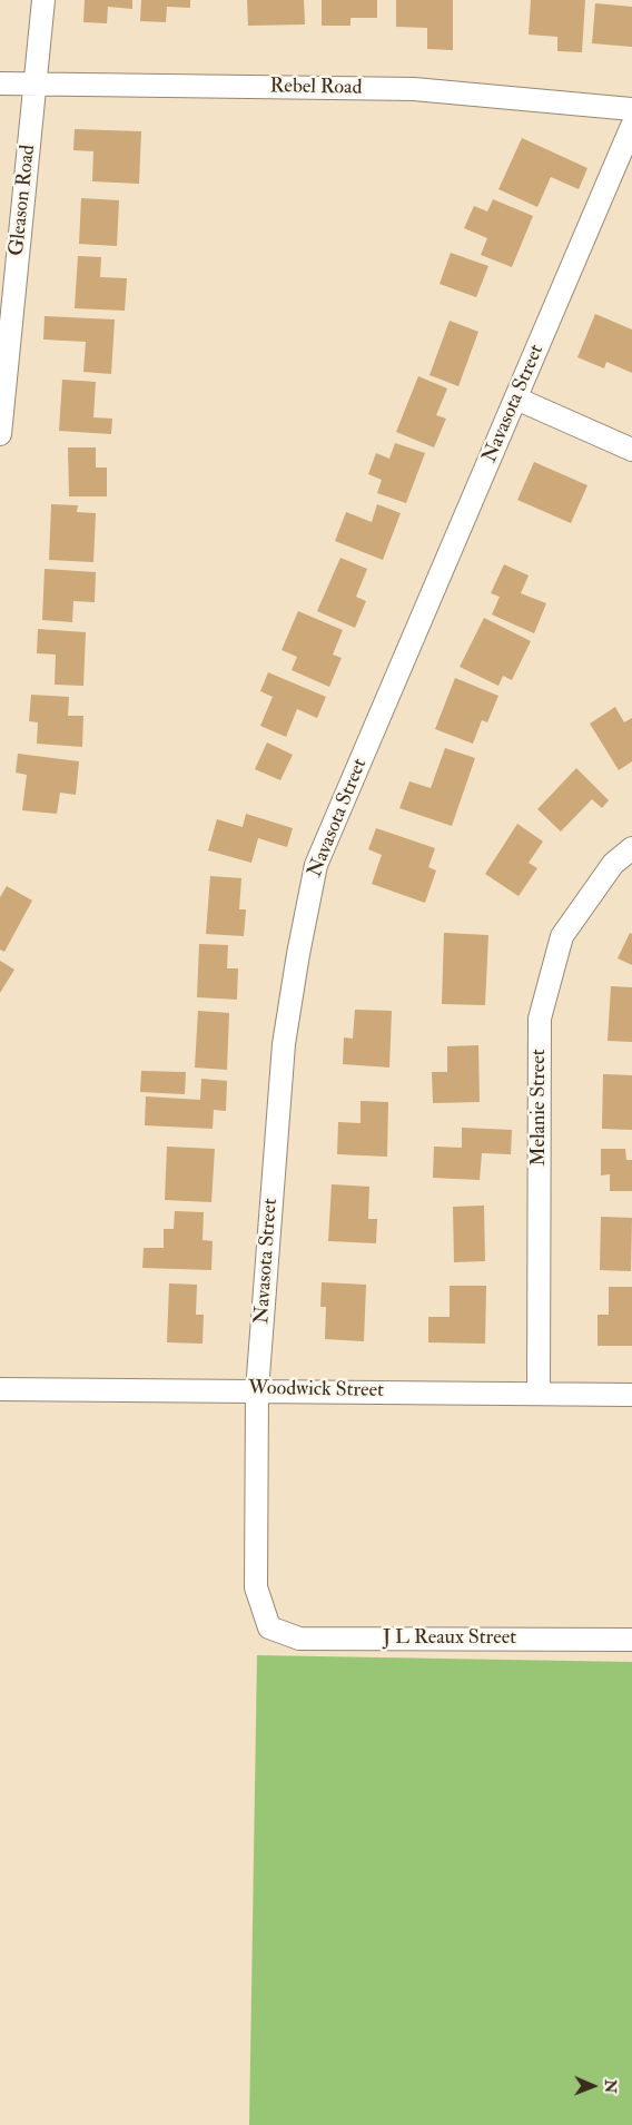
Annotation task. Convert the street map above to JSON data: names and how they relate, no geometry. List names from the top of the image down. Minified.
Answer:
{"streets":{"street":["Rebel Road","Gleason Road","Navasota Street","Melanie Street","Woodwick Street","J L Reaux Street"]},"crossings":[["Rebel Road","Gleason Road"],["Navasota Street","Woodwick Street"],["Navasota Street","J L Reaux Street"],["Melanie Street","Woodwick Street"]],"north":"right"}
